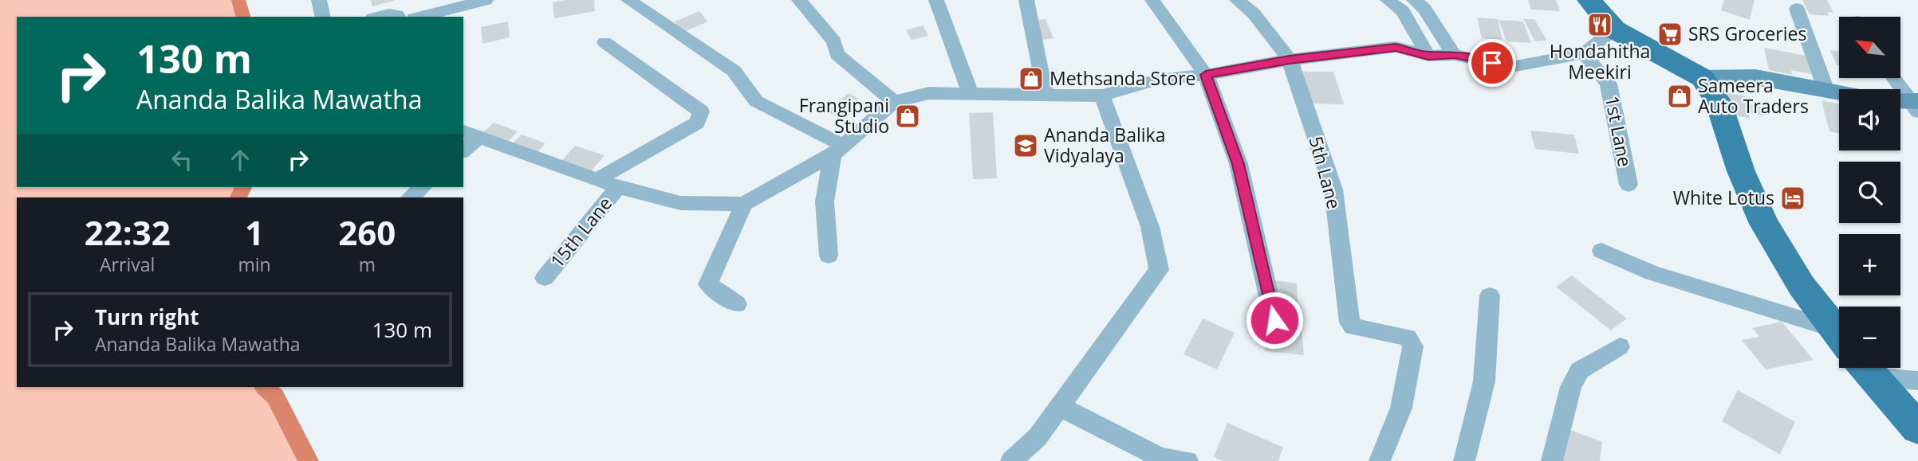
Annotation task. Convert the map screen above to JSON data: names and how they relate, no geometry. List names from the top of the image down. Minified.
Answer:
{"streets":{"street":["1st Lane","5th Lane","15th Lane"]},"places":{"restaurant":["Hondahitha Meekiri"],"supermarket":["SRS Groceries"],"shop":["Methsanda Store","Sameera Auto Traders","Frangipani Studio"],"school or university":["Ananda Balika Vidyalaya"],"hotel":["White Lotus"]},"north":"top left","page":{"map_buttons":["+","−"],"turn":["130 m","Ananda Balika Mawatha"],"eta":["22:32","Arrival","1","min","260","m"],"list":[{"name":"Turn right","note":"Ananda Balika Mawatha","value":"130 m"}]}}
